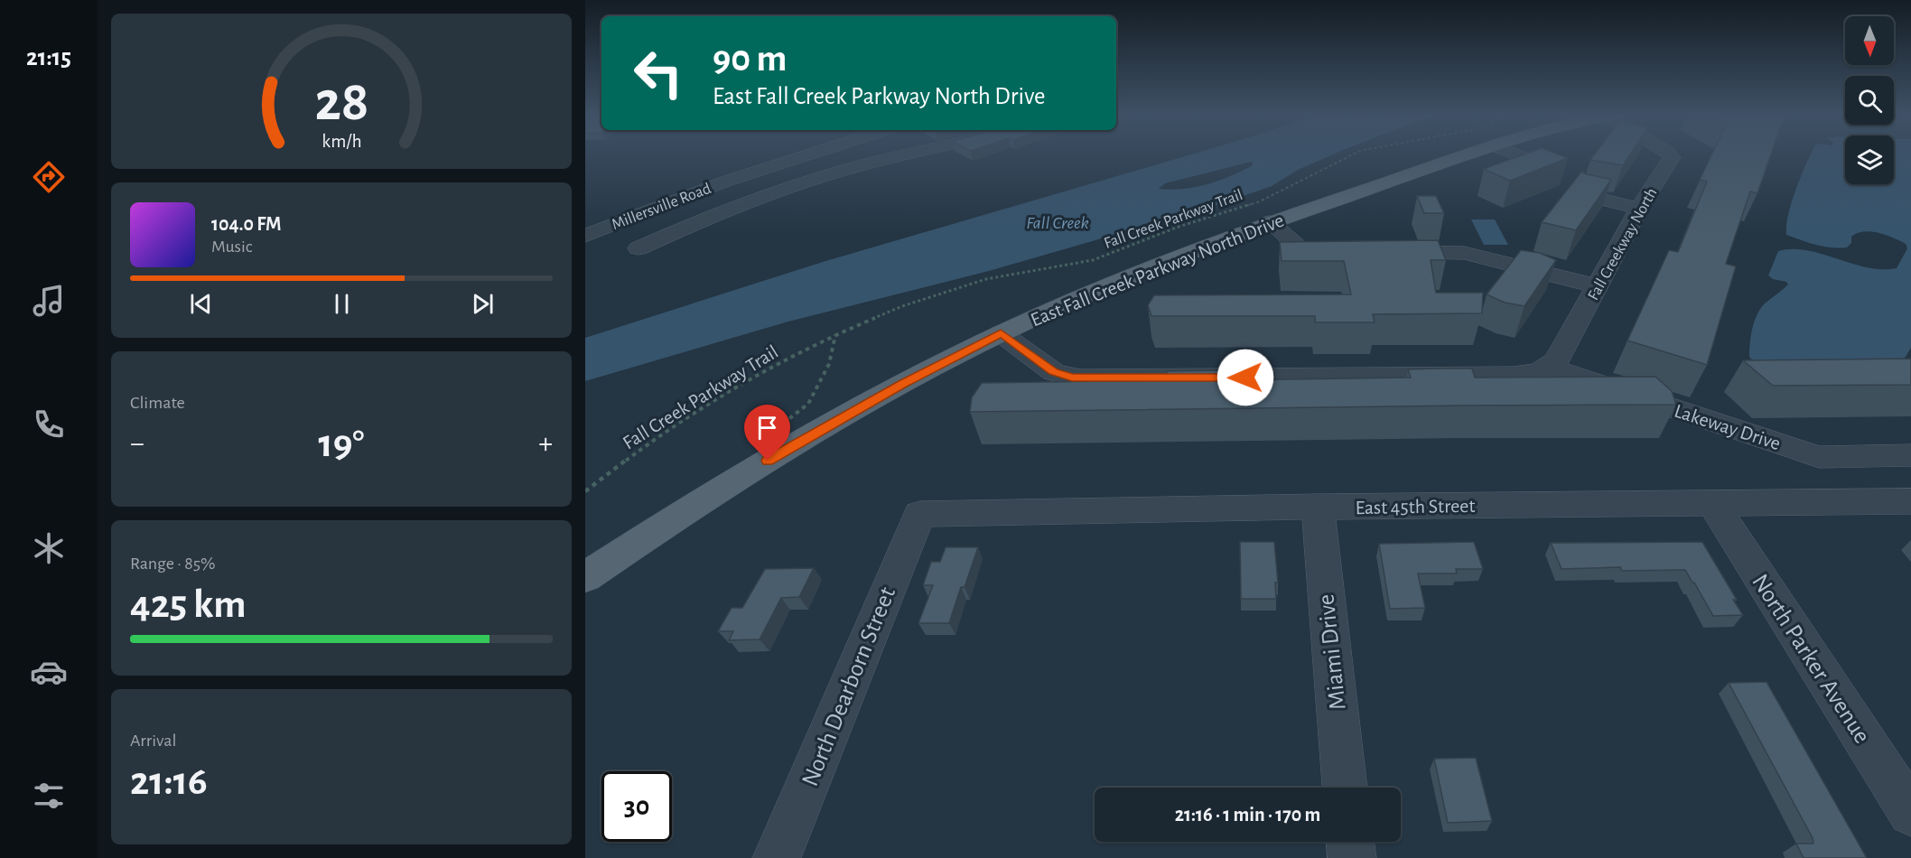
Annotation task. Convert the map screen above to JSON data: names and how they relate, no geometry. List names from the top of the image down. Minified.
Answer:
{"streets":{"main road":["East Fall Creek Parkway North Drive"],"street":["Millersville Road","Fall Creekway North","Lakeway Drive","East 45th Street","Miami Drive","North Parker Avenue","North Dearborn Street"],"path":["Fall Creek Parkway Trail"]},"crossings":[["Fall Creekway North","Lakeway Drive"],["East 45th Street","Miami Drive"],["East 45th Street","North Parker Avenue"],["East 45th Street","North Dearborn Street"]],"water":["Fall Creek"],"north":"bottom","page":{"tabs":"21:15","turn":["90 m","East Fall Creek Parkway North Drive"],"song":["104.0 FM","Music"],"tile":["Climate",["Range · 85%","425 km"],["Arrival","21:16"]],"heat":["−","19°","+"],"limit":"30","trip":"21:16 · 1 min · 170 m","gauge":["28","km/h"]}}
